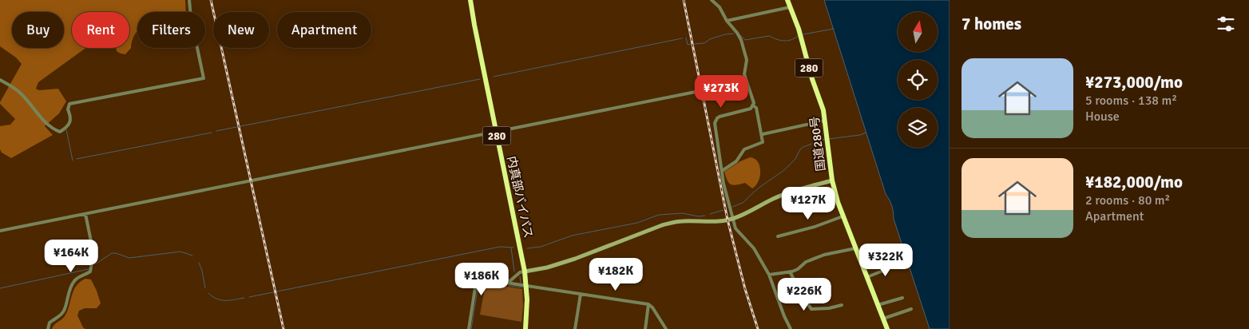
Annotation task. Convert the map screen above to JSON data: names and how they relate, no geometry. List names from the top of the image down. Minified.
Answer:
{"streets":{"highway":["280","国道280号","内真部バイパス"]},"north":"top","page":{"heading":"7 homes","chip":["Buy","Rent","Filters","New","Apartment"],"list":[{"name":"¥273,000/mo","note":"5 rooms · 138 m² · House"},{"name":"¥182,000/mo","note":"2 rooms · 80 m² · Apartment"}],"price":["¥273K","¥127K","¥164K","¥322K","¥182K","¥186K","¥226K"]}}
